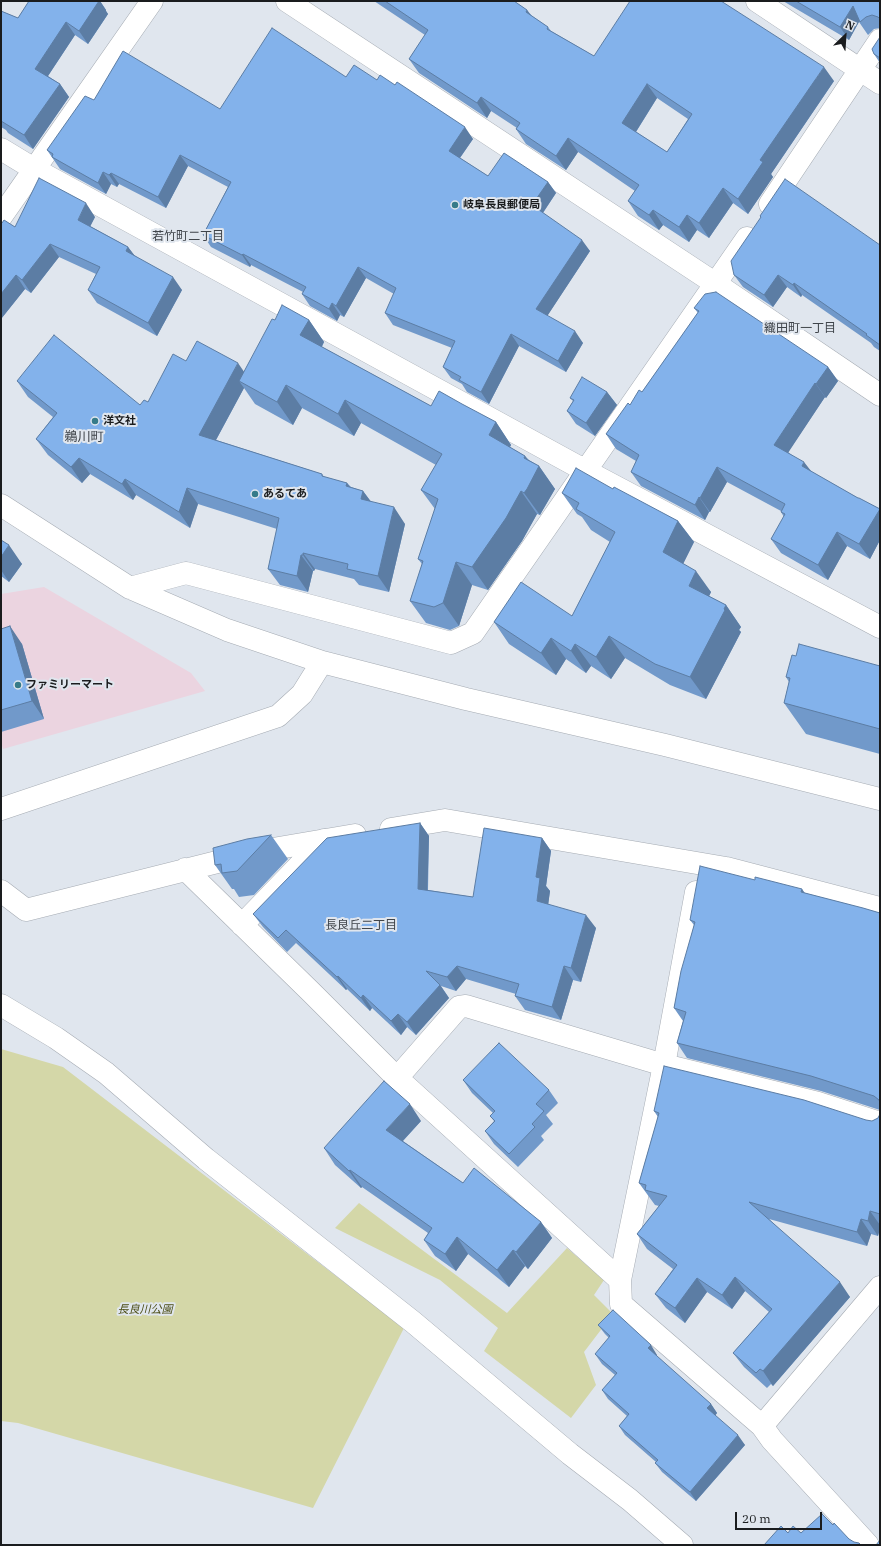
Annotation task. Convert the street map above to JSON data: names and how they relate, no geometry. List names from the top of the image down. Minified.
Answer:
{"districts":["若竹町二丁目","織田町一丁目","鵜川町","長良丘二丁目"],"parks":["長良川公園"],"places":["岐阜長良郵便局","洋文社","あるてあ","ファミリーマート"],"scale_bar":"20 m","north":"top right"}
